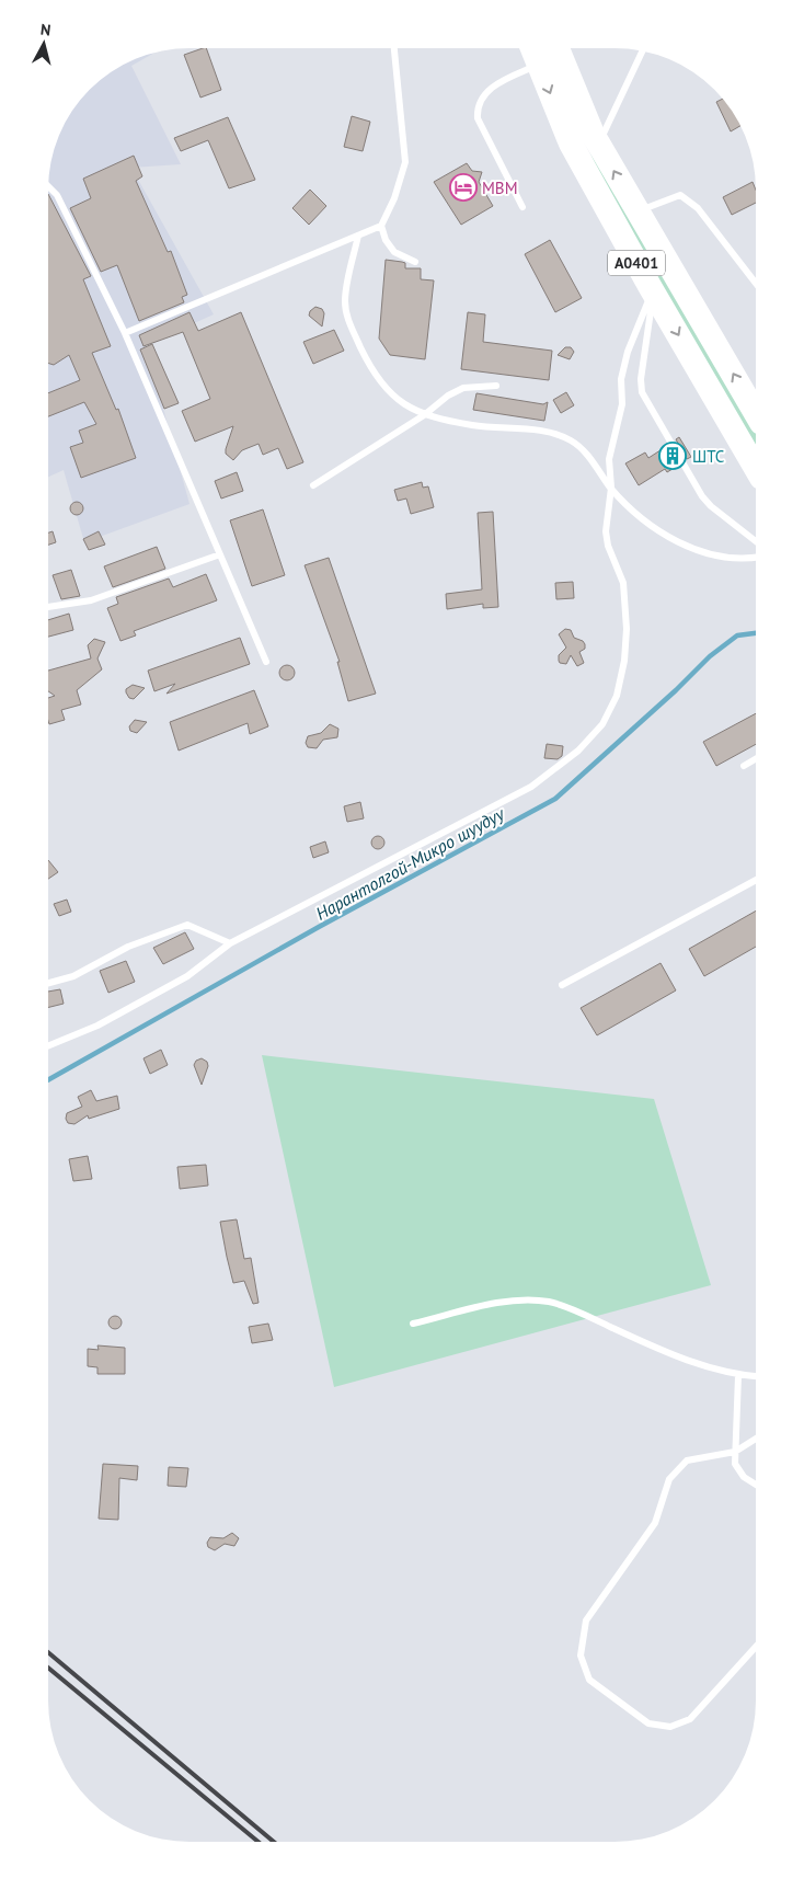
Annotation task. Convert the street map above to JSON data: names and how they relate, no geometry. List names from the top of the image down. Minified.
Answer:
{"streets":{"highway":["A0401"]},"water":["Нарантолгой-Микро шуудуу"],"places":{"hotel":["MBM"],"building":["ШТС"]},"north":"top"}
